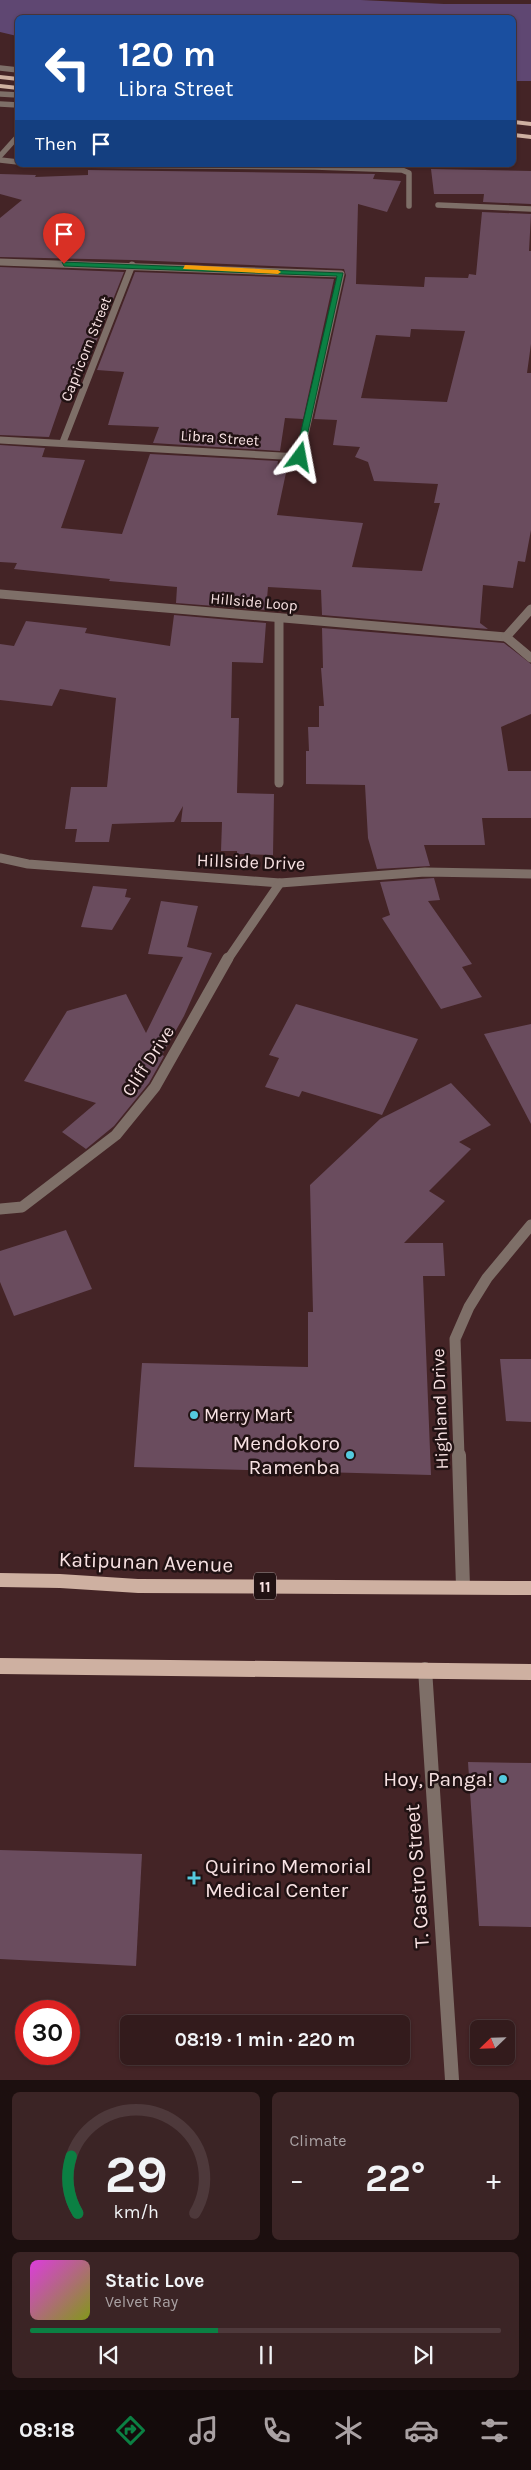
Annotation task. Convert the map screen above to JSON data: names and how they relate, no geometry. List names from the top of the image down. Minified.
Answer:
{"streets":{"main road":["Katipunan Avenue","11"],"street":["Capricorn Street","Libra Street","Hillside Loop","Hillside Drive","Cliff Drive","Highland Drive","T. Castro Street"]},"crossings":[["Capricorn Street","Libra Street"],["Hillside Drive","Cliff Drive"],["Highland Drive","Katipunan Avenue"]],"places":{"other":["Merry Mart","Mendokoro Ramenba","Hoy, Panga!"],"health":["Quirino Memorial Medical Center"]},"north":"bottom left","page":{"turn":["120 m","Libra Street"],"then":"Then","limit":"30","trip":"08:19 · 1 min · 220 m","tile":"Climate","heat":["−","22°","+"],"song":["Static Love","Velvet Ray"],"tabs":"08:18","gauge":["29","km/h"]}}
